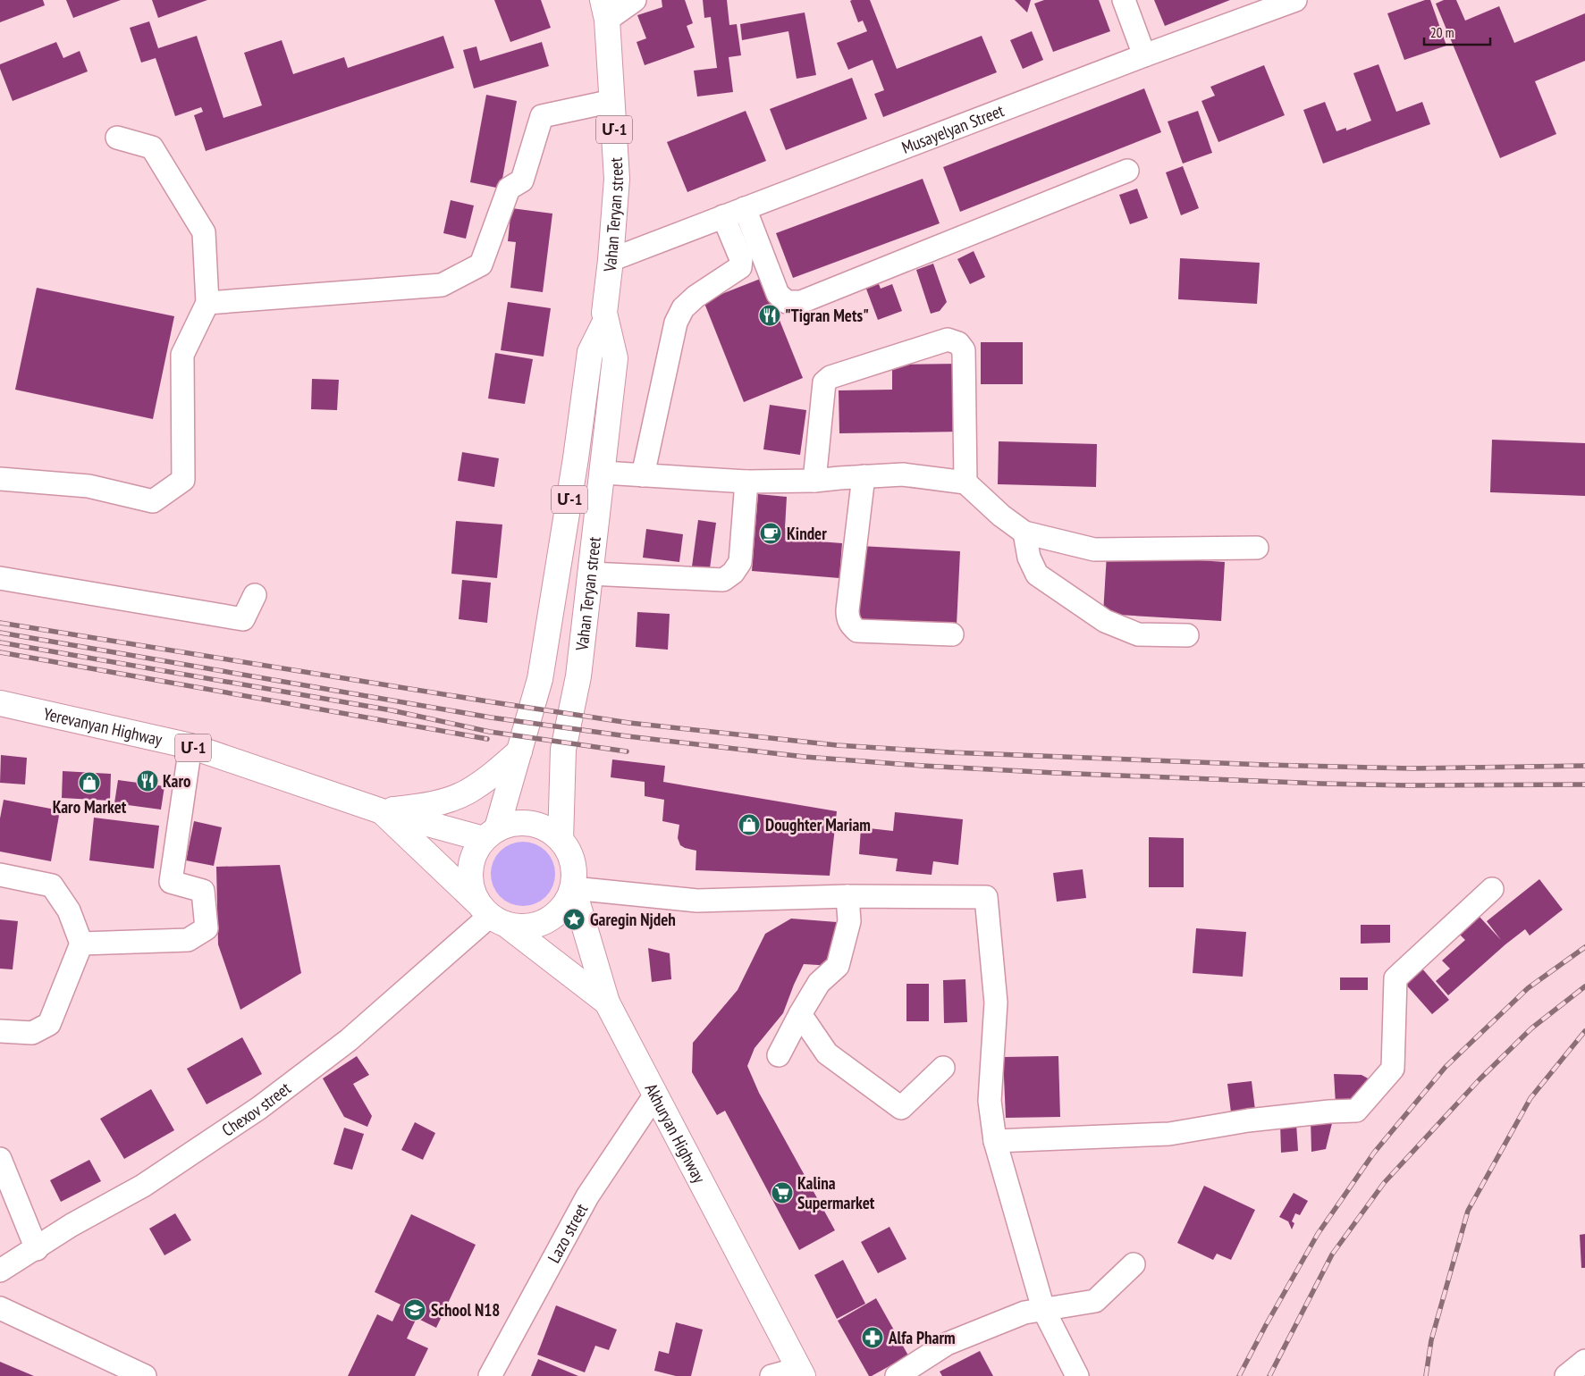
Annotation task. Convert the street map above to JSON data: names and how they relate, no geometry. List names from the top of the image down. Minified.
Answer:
{"streets":{"main road":["Մ-1","Vahan Teryan street","Yerevanyan Highway","Akhuryan Highway"],"street":["Musayelyan Street","Chexov street","Lazo street"]},"crossings":[["Musayelyan Street","Vahan Teryan street"],["Vahan Teryan street","Yerevanyan Highway"],["Vahan Teryan street","Chexov street"],["Vahan Teryan street","Akhuryan Highway"],["Yerevanyan Highway","Chexov street"],["Yerevanyan Highway","Akhuryan Highway"],["Chexov street","Akhuryan Highway"],["Akhuryan Highway","Lazo street"]],"places":{"restaurant":["\"Tigran Mets\"","Karo"],"cafe":["Kinder"],"shop":["Karo Market","Doughter Mariam"],"place":["Garegin Njdeh"],"supermarket":["Kalina Supermarket"],"school or university":["School N18"],"pharmacy":["Alfa Pharm"]},"scale_bar":"20 m"}
